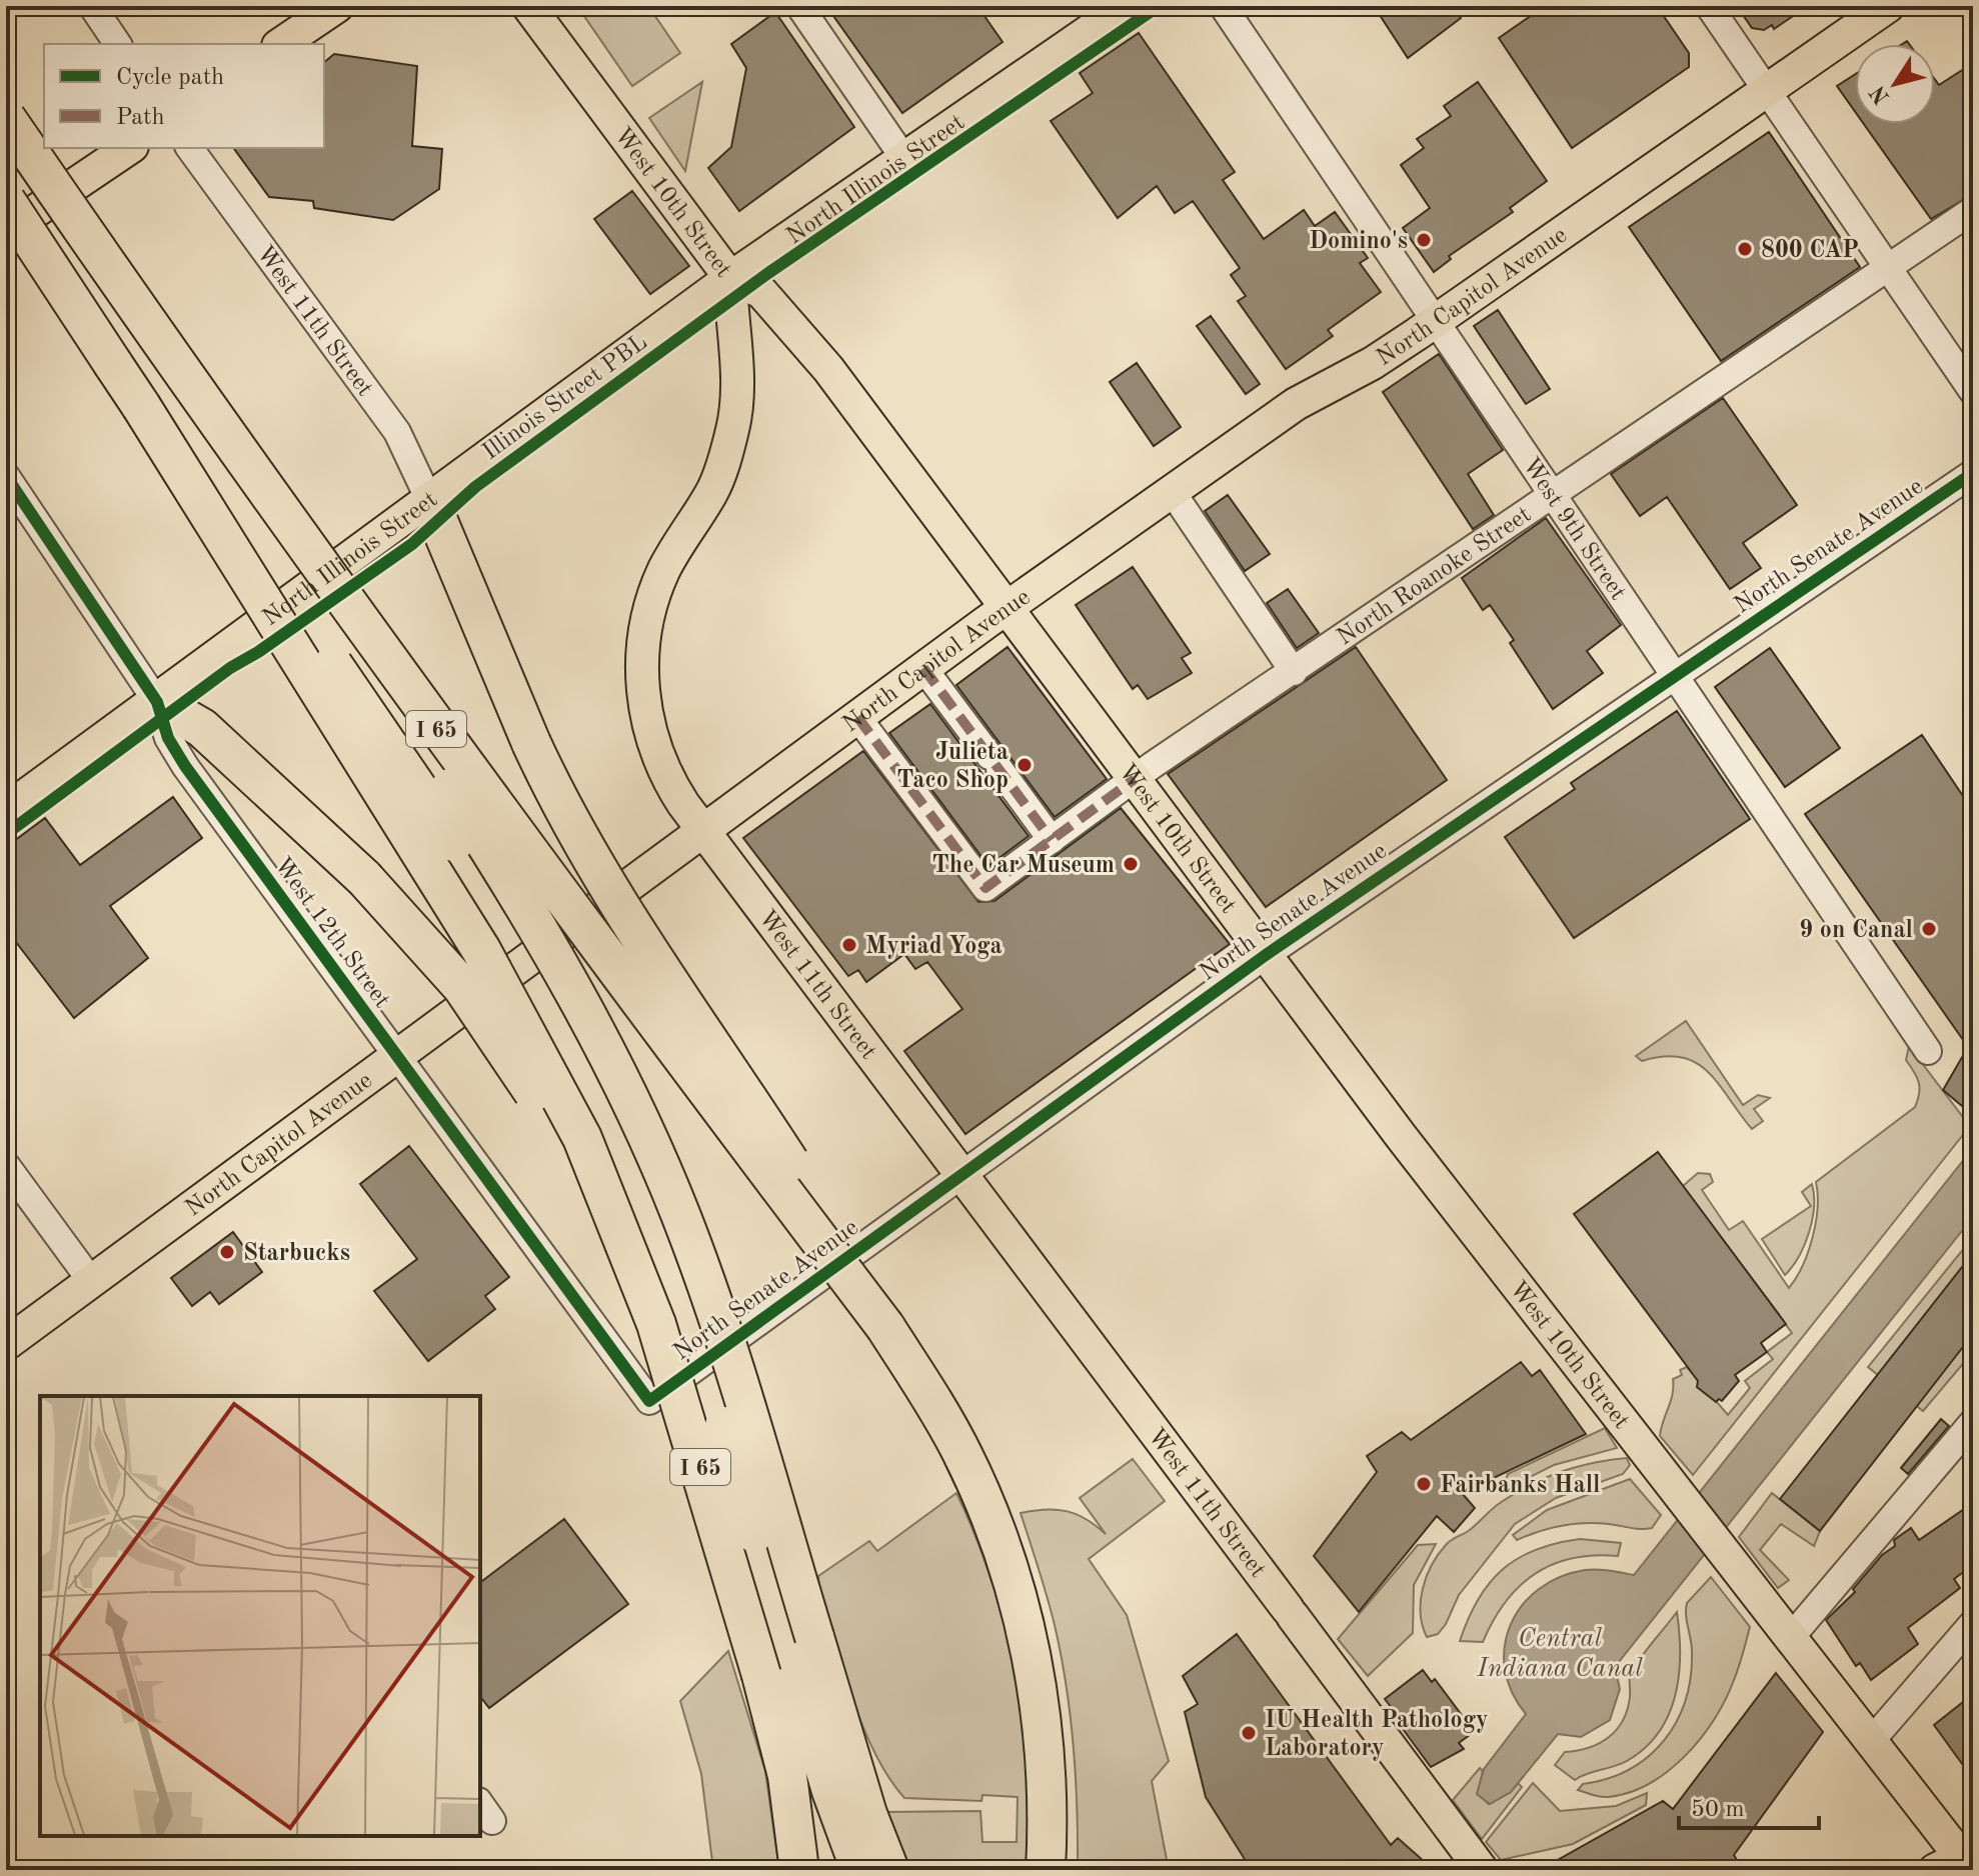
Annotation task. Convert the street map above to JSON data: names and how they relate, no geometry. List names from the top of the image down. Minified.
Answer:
{"streets":{"highway":["I 65"],"main road":["North Illinois Street","West 10th Street","North Capitol Avenue","West 11th Street"],"street":["West 9th Street","North Senate Avenue","North Roanoke Street","West 12th Street"],"cycle path":["Illinois Street PBL"]},"crossings":[["North Illinois Street","West 10th Street"],["North Illinois Street","West 11th Street"],["North Illinois Street","West 12th Street"],["West 10th Street","North Capitol Avenue"],["West 10th Street","West 11th Street"],["West 10th Street","North Senate Avenue"],["West 10th Street","North Roanoke Street"],["North Capitol Avenue","West 11th Street"],["North Capitol Avenue","West 9th Street"],["North Capitol Avenue","North Roanoke Street"],["North Capitol Avenue","West 12th Street"],["West 11th Street","North Senate Avenue"],["West 9th Street","North Senate Avenue"],["West 9th Street","North Roanoke Street"],["North Senate Avenue","West 12th Street"]],"water":["Central Indiana Canal"],"places":["Domino's","800 CAP","Julieta Taco Shop","The Car Museum","9 on Canal","Myriad Yoga","Starbucks","Fairbanks Hall","IU Health Pathology Laboratory"],"legend":["Cycle path","Path"],"scale_bar":"50 m","north":"bottom left"}
